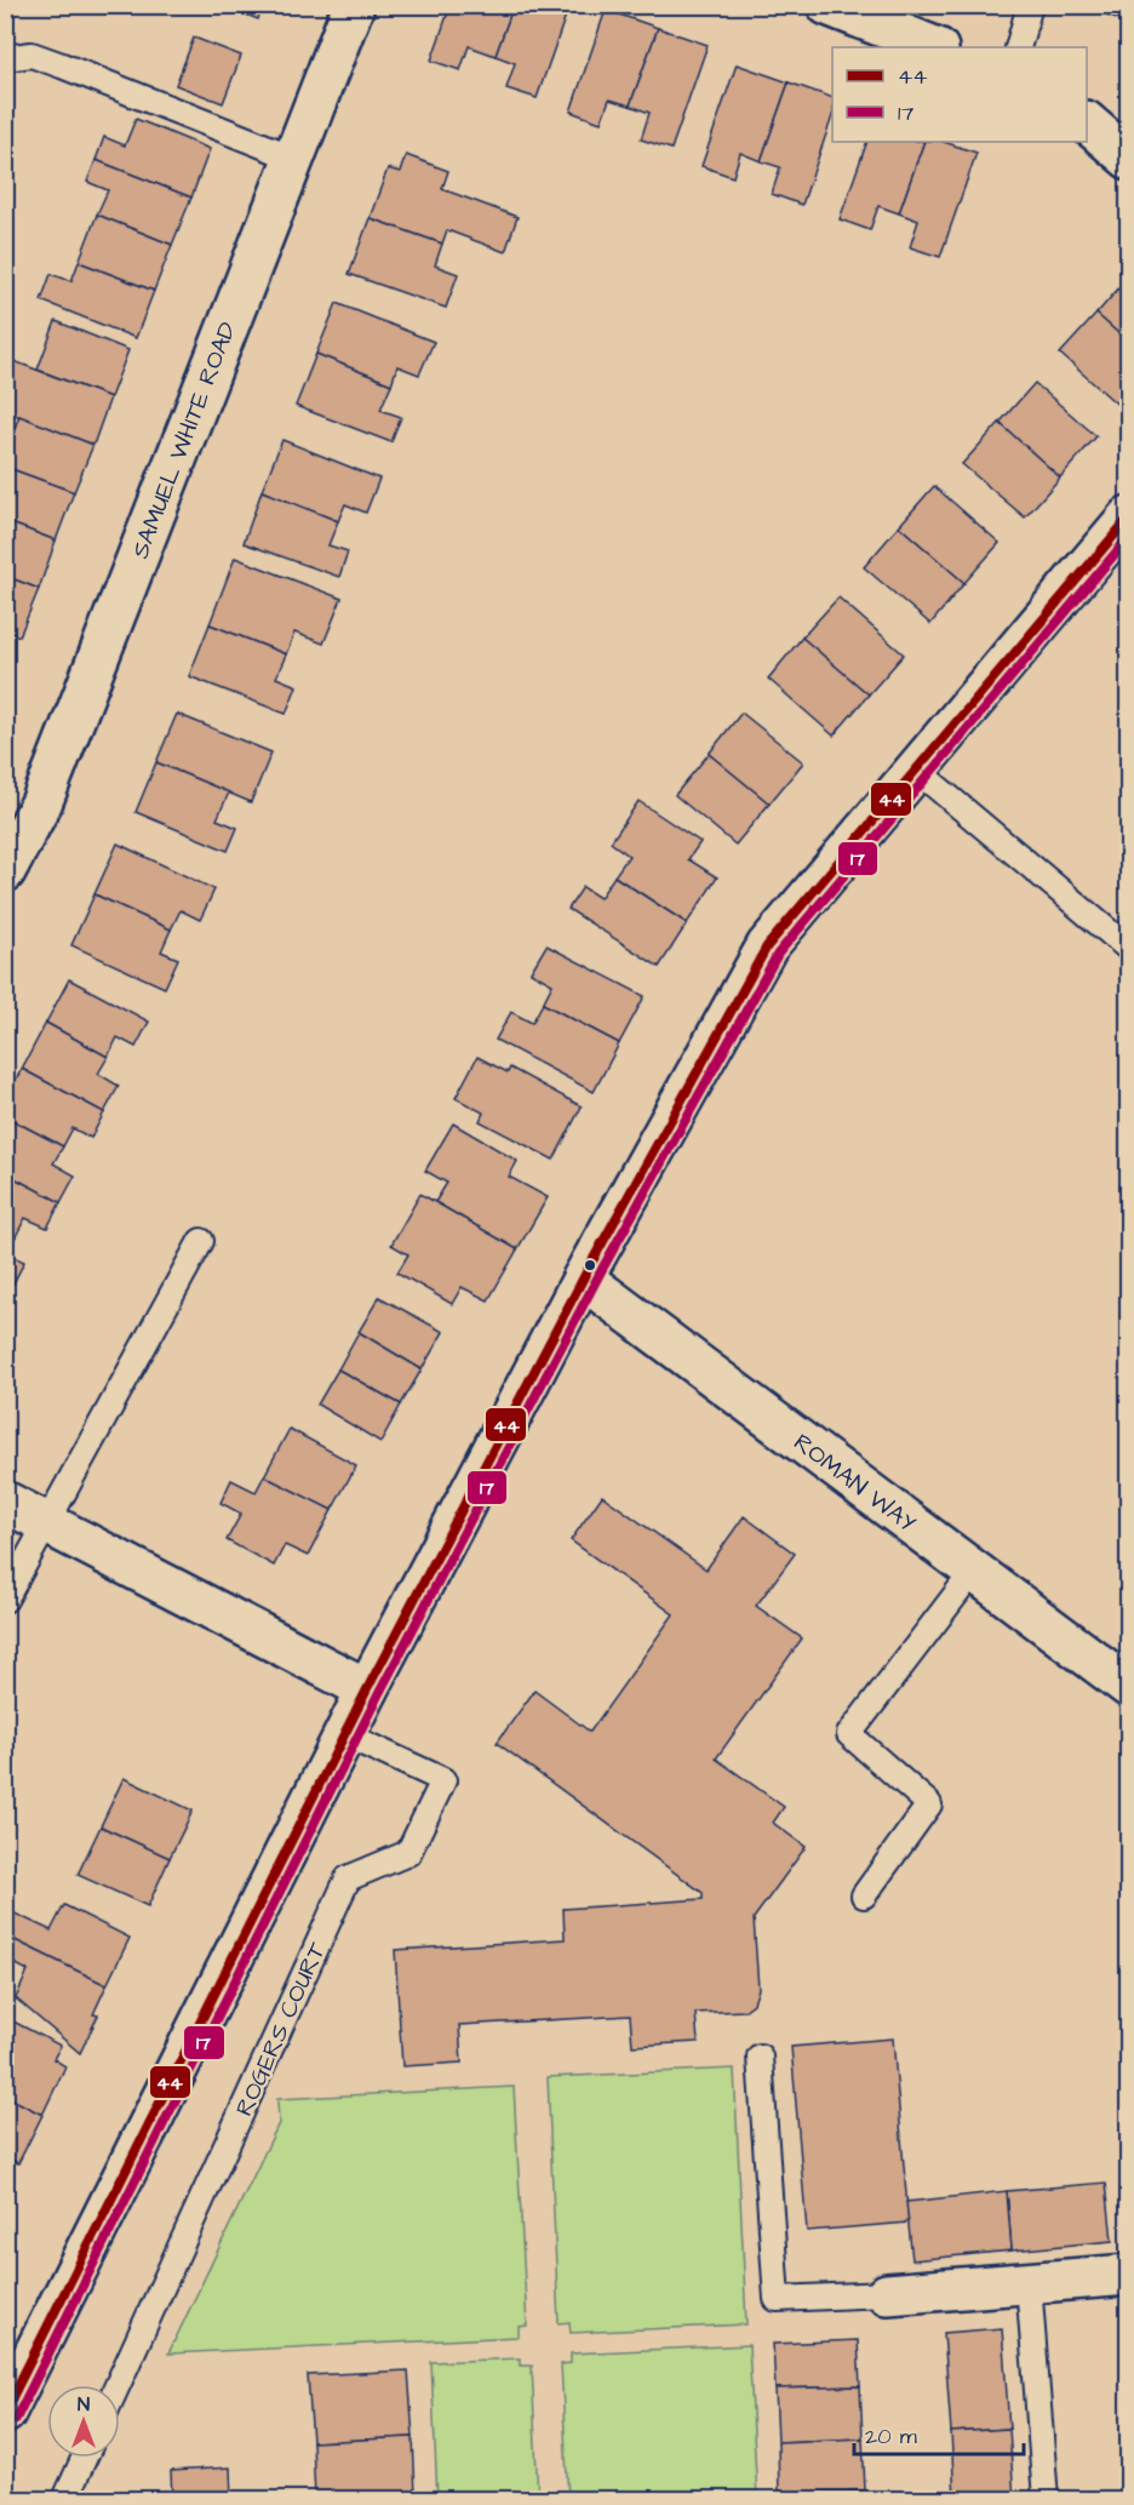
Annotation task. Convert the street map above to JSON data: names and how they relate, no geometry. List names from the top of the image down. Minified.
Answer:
{"streets":{"street":["SAMUEL WHITE ROAD","ROMAN WAY"],"lane":["ROGERS COURT"]},"lines":["transit line 44","transit line 17"],"legend":["44","17"],"scale_bar":"20 m","north":"top"}
